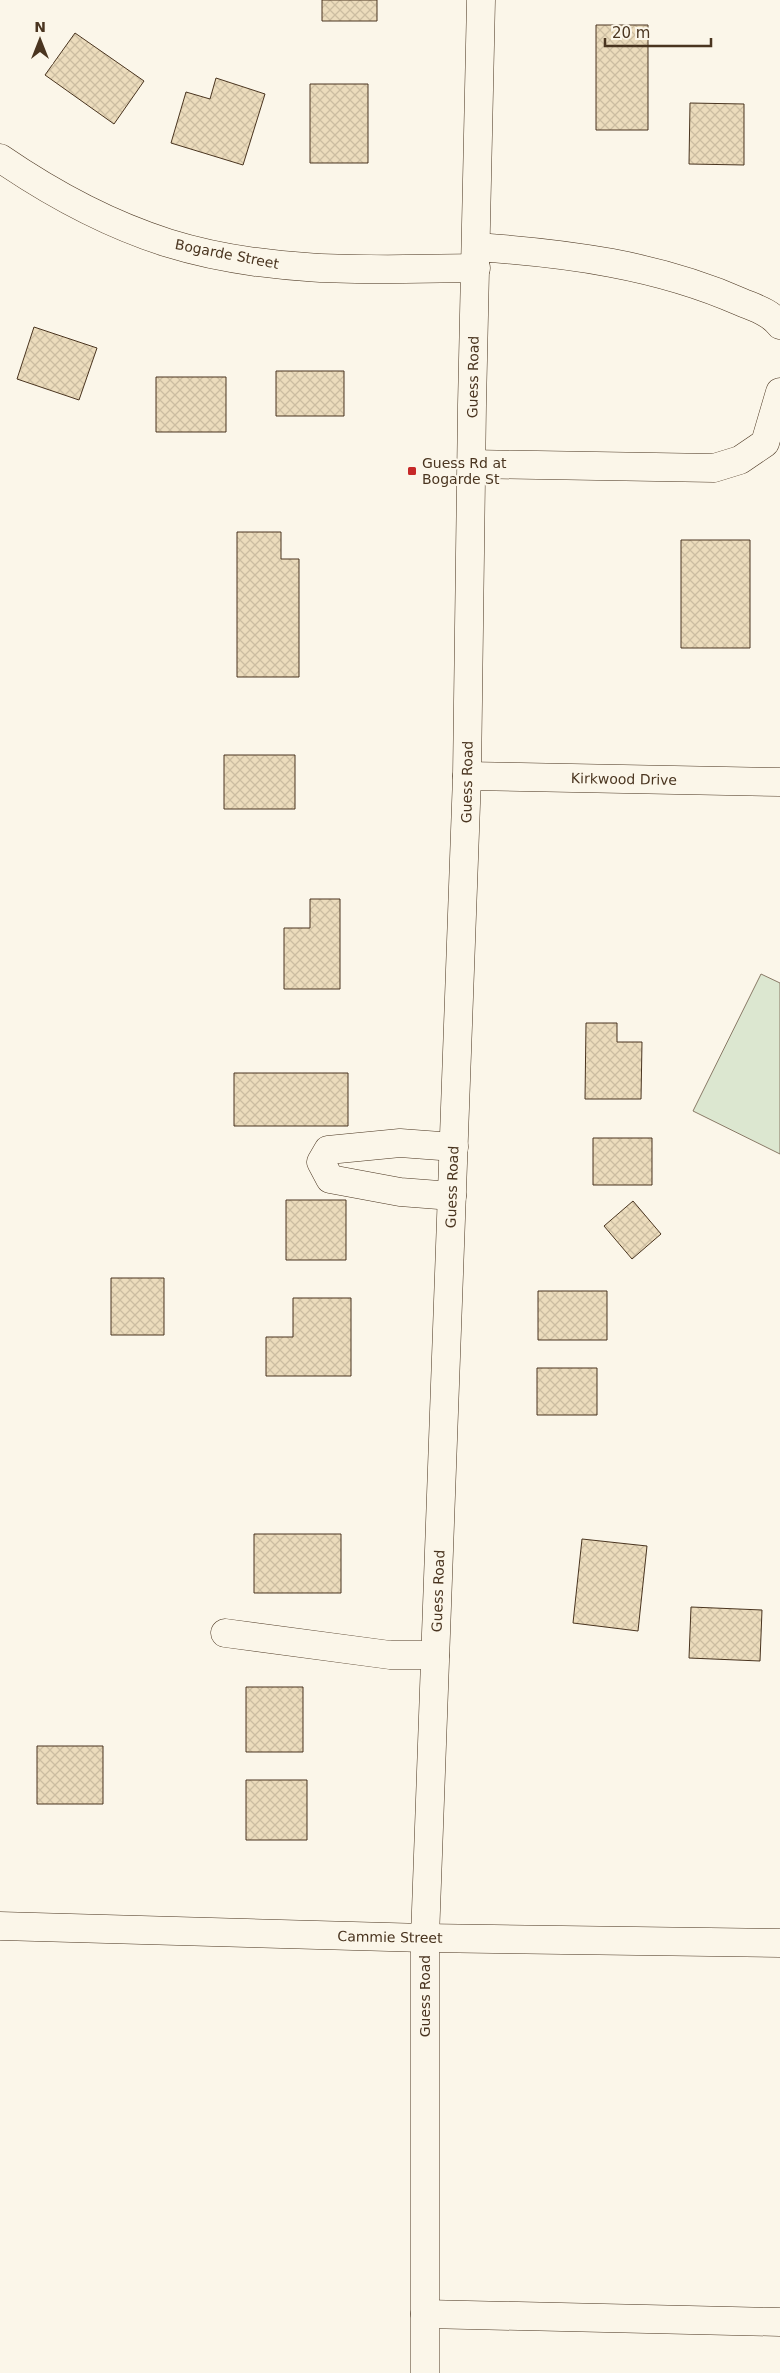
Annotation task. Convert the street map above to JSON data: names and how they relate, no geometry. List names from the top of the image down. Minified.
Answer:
{"streets":{"main road":["Bogarde Street","Guess Road","Kirkwood Drive","Cammie Street"]},"crossings":[["Bogarde Street","Guess Road"],["Guess Road","Kirkwood Drive"],["Guess Road","Cammie Street"]],"places":{"transit":["Guess Rd at Bogarde St"]},"scale_bar":"20 m","north":"top"}
